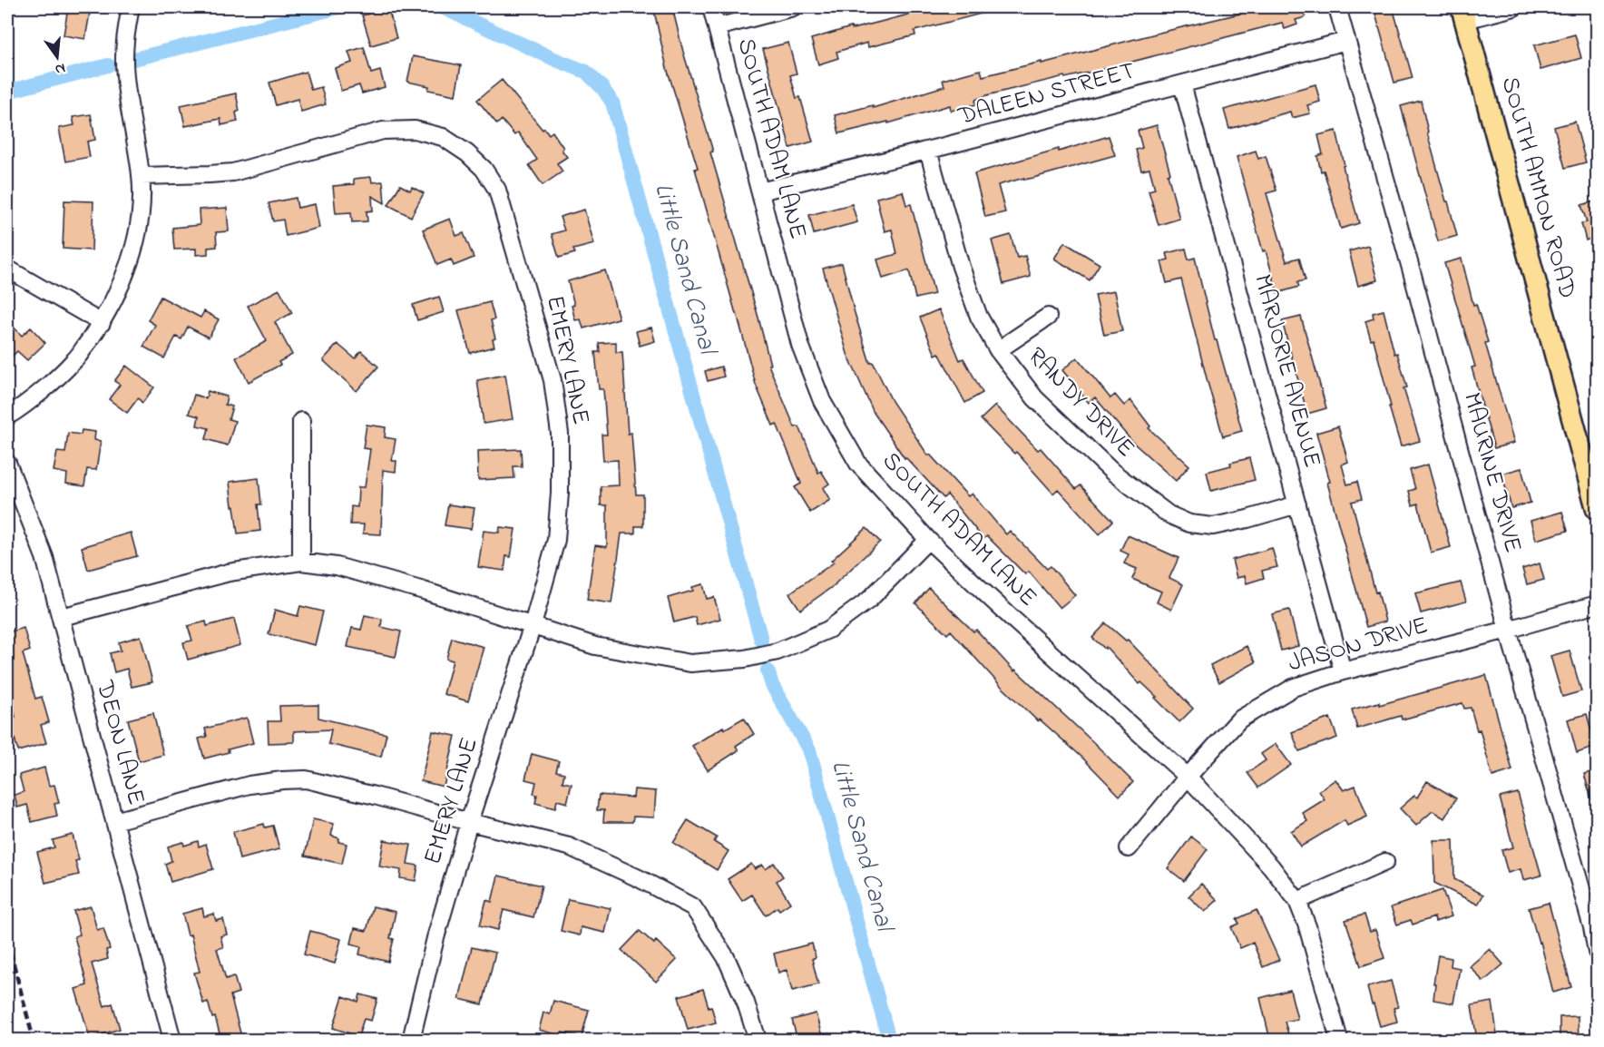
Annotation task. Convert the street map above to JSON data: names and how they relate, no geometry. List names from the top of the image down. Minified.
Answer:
{"streets":{"main road":["SOUTH AMMON ROAD"],"street":["DALEEN STREET","SOUTH ADAM LANE","EMERY LANE","MARJORIE AVENUE","RANDY DRIVE","MAURINE DRIVE","JASON DRIVE","DEON LANE"]},"crossings":[["DALEEN STREET","SOUTH ADAM LANE"],["DALEEN STREET","MARJORIE AVENUE"],["DALEEN STREET","RANDY DRIVE"],["DALEEN STREET","MAURINE DRIVE"],["SOUTH ADAM LANE","JASON DRIVE"],["MARJORIE AVENUE","RANDY DRIVE"],["MARJORIE AVENUE","JASON DRIVE"],["MAURINE DRIVE","JASON DRIVE"]],"water":["Little Sand Canal"],"north":"bottom"}
